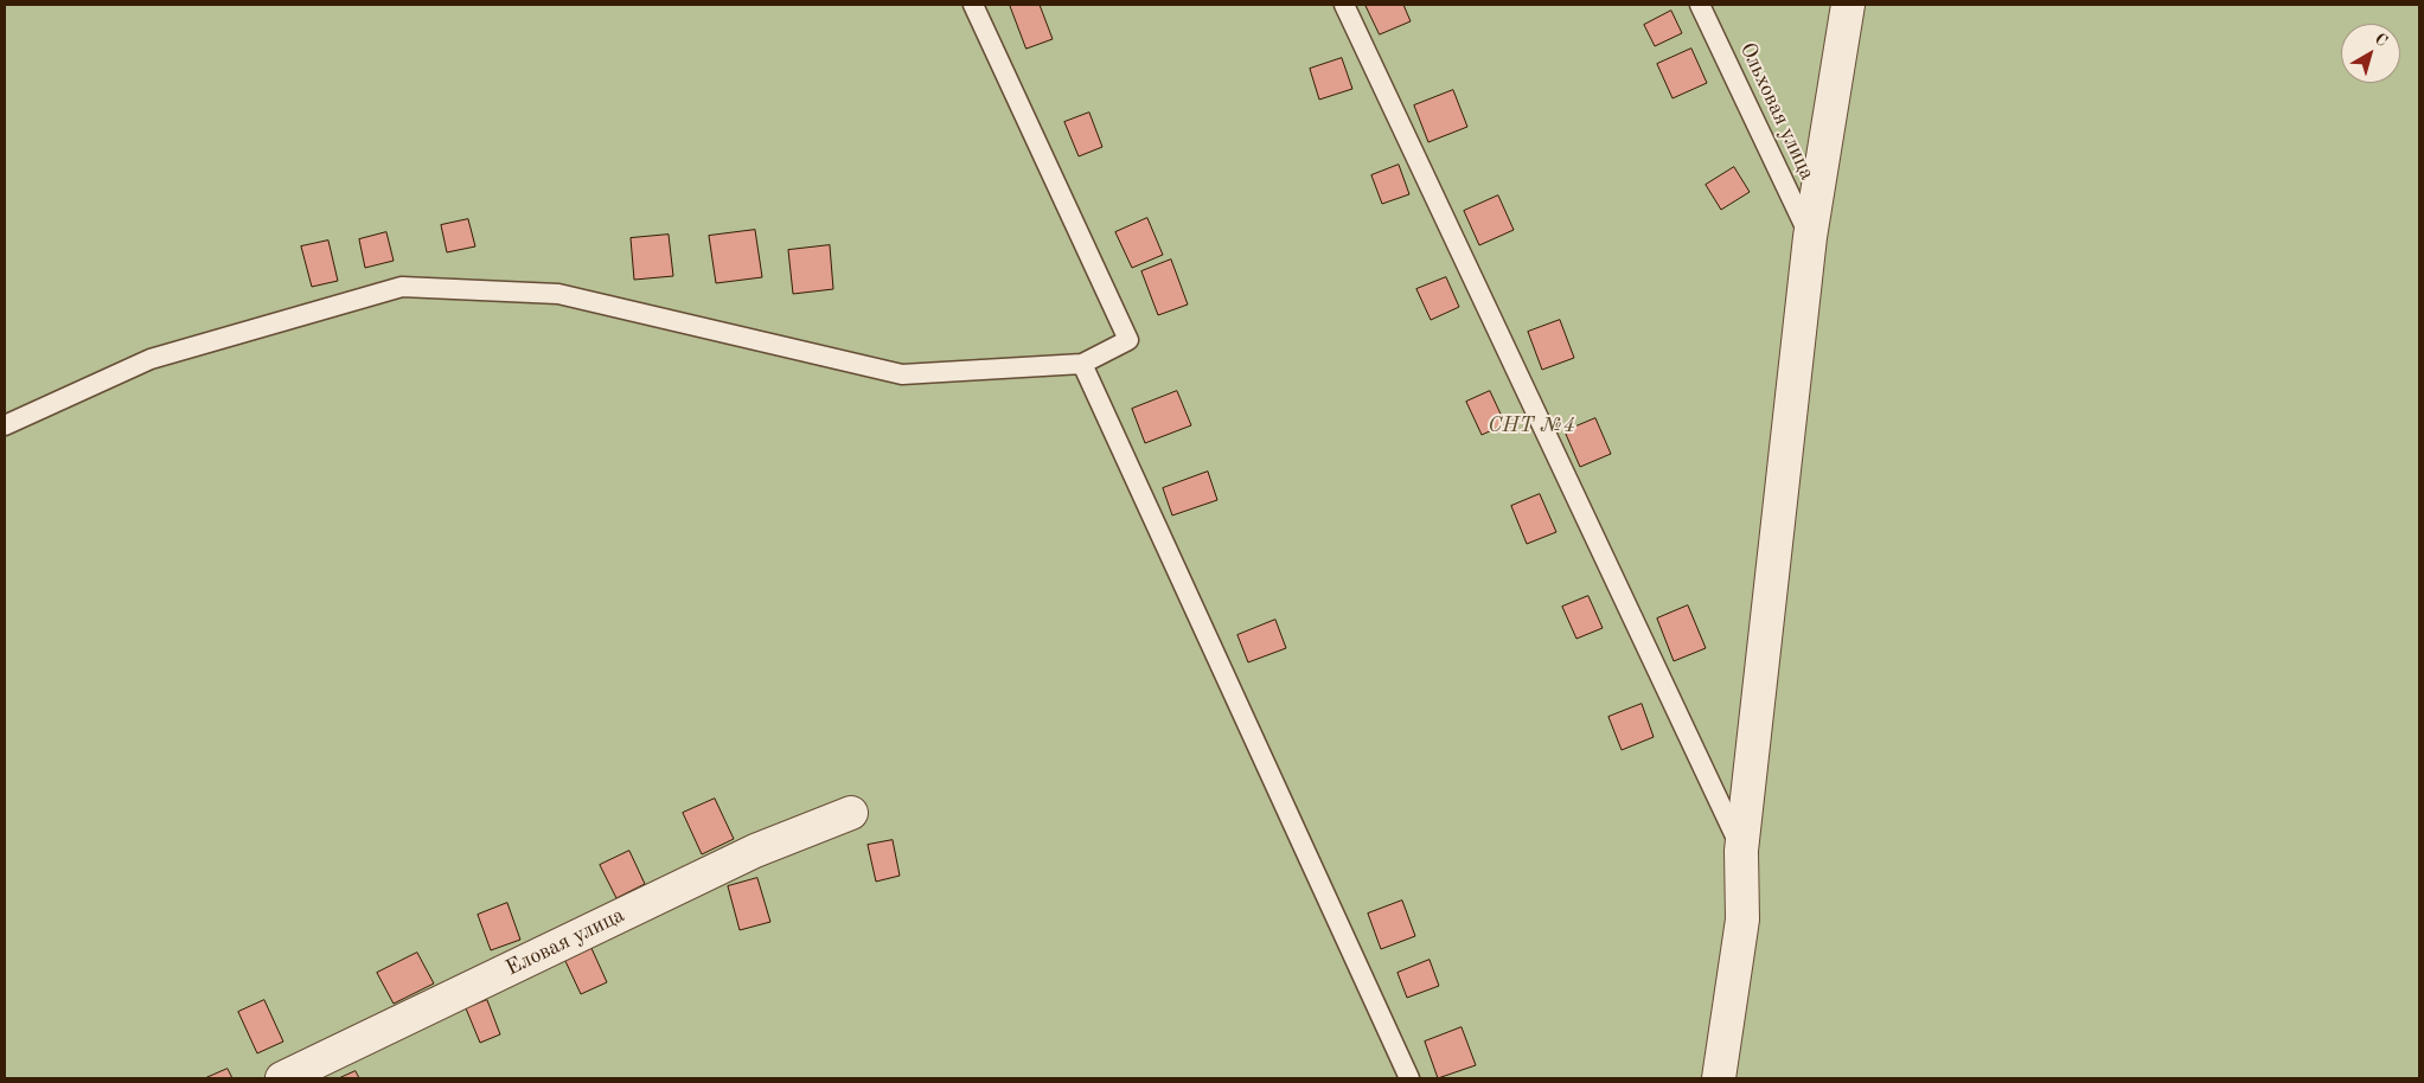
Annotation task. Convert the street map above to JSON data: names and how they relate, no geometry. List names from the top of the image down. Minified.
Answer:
{"streets":{"street":["Еловая улица"],"lane":["Ольховая улица"]},"parks":["СНТ №4"],"north":"top right"}
